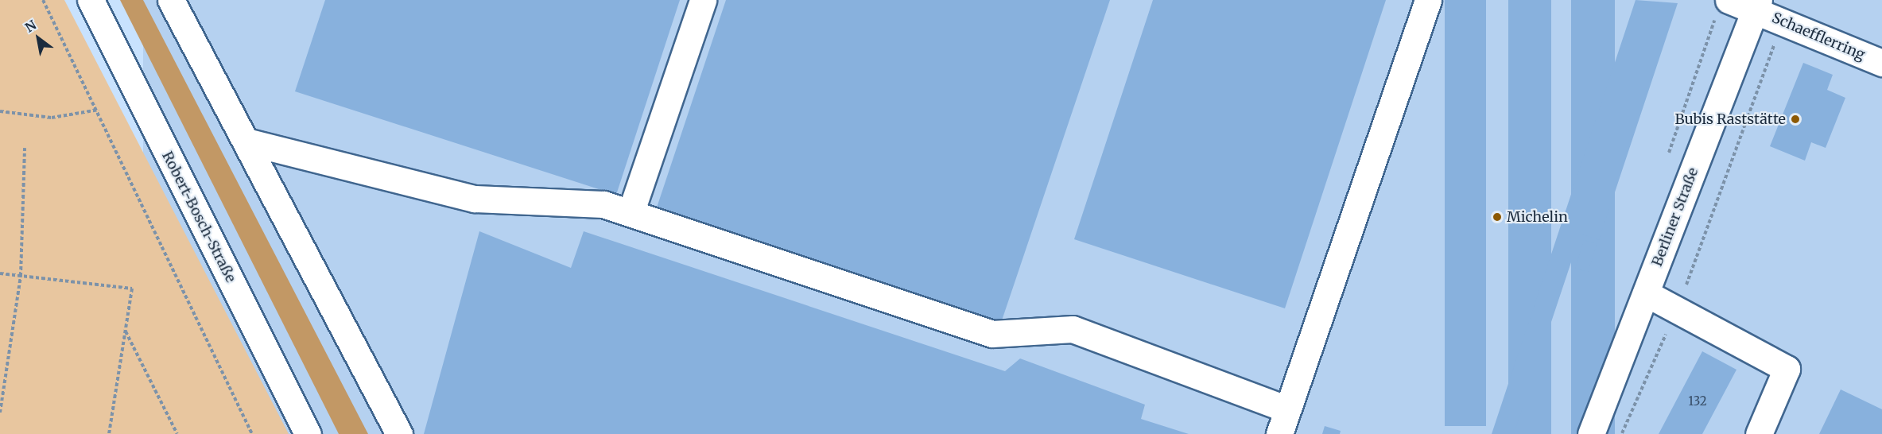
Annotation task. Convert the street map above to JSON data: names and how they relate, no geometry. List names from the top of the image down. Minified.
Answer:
{"streets":{"street":["Schaefflerring","Robert-Bosch-Straße","Berliner Straße"]},"crossings":[["Schaefflerring","Berliner Straße"]],"places":["Bubis Raststätte","Michelin"],"house_numbers":["132"],"north":"top left"}
